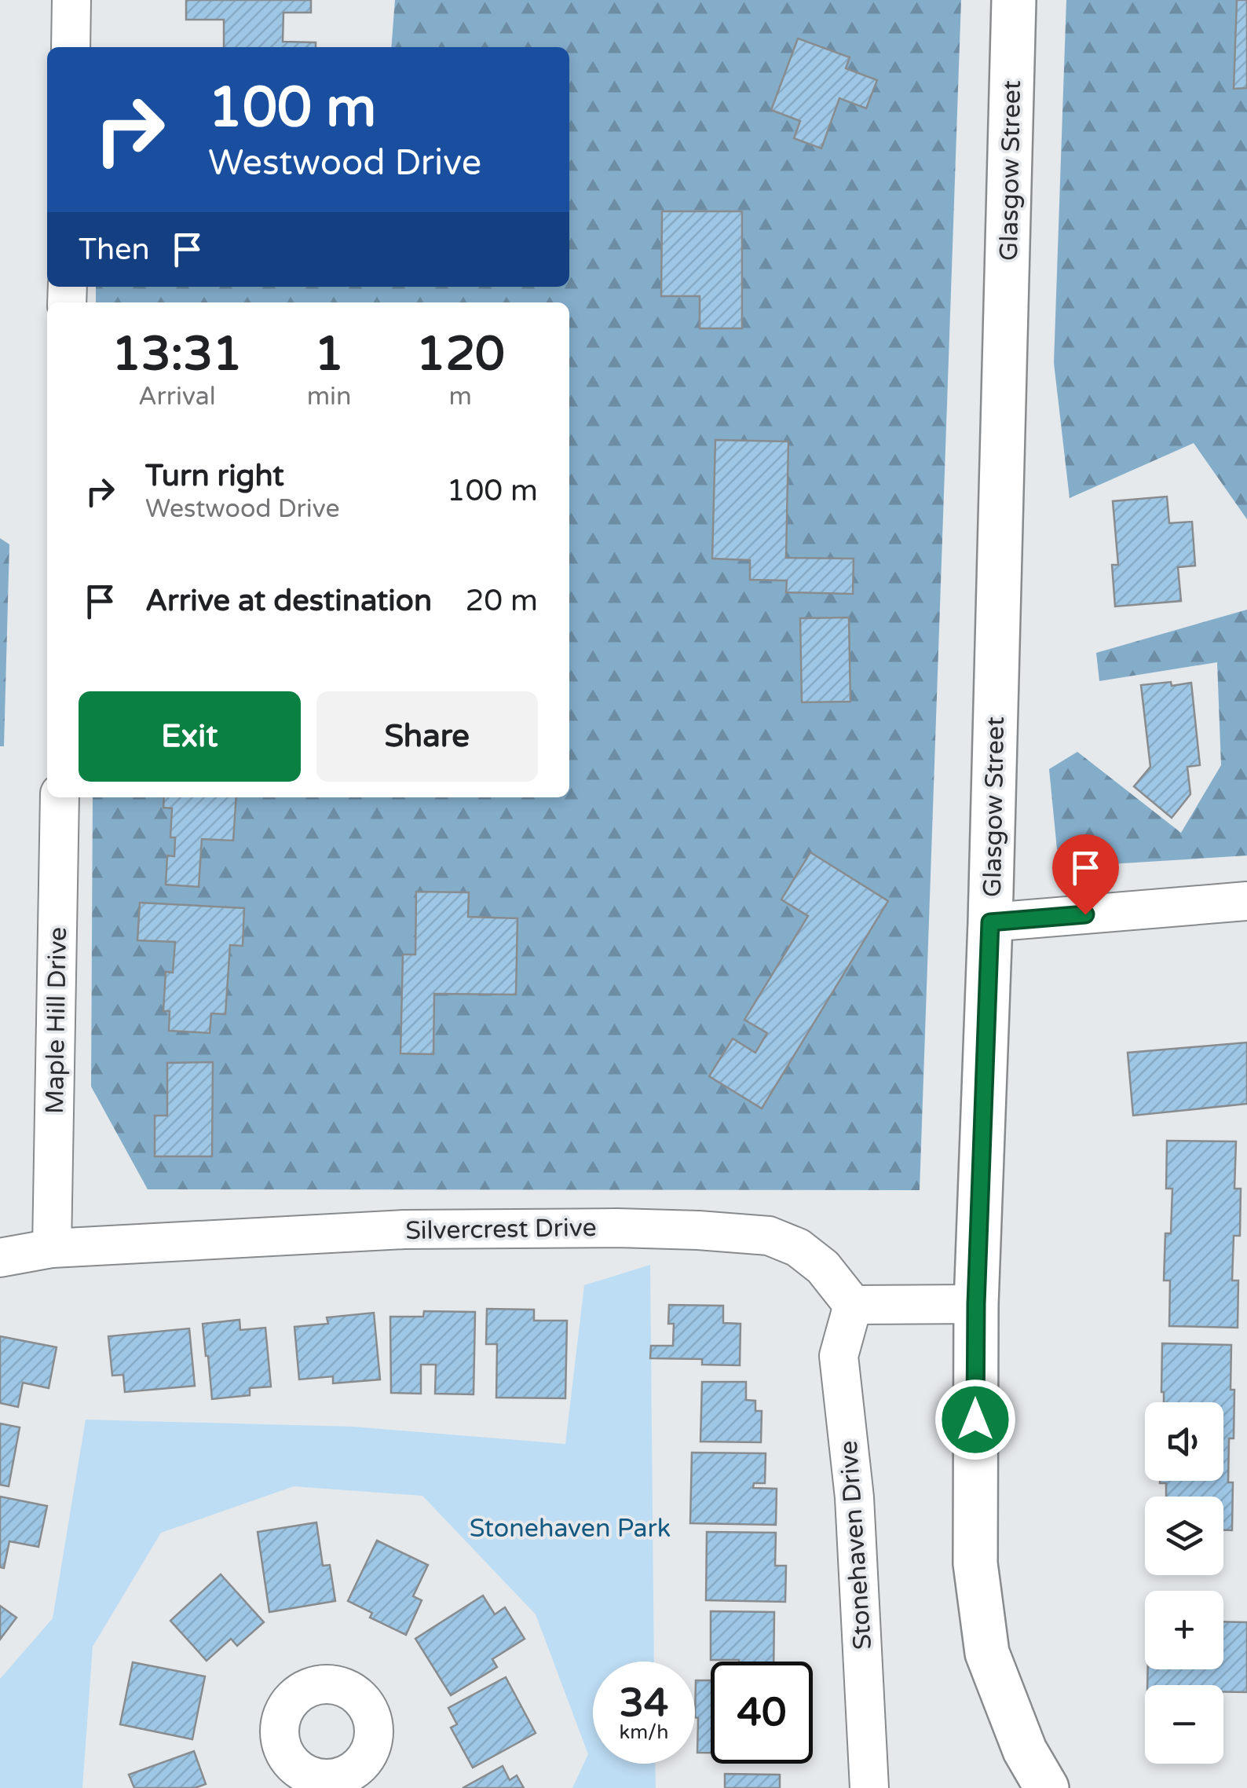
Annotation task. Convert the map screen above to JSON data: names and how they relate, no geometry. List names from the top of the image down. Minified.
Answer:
{"streets":{"street":["Glasgow Street","Maple Hill Drive","Silvercrest Drive","Stonehaven Drive"]},"crossings":[["Maple Hill Drive","Silvercrest Drive"],["Silvercrest Drive","Stonehaven Drive"]],"parks":["Stonehaven Park"],"page":{"turn":["100 m","Westwood Drive"],"then":"Then","eta":["13:31","Arrival","1","min","120","m"],"list":[{"name":"Turn right","note":"Westwood Drive","value":"100 m"},{"name":"Arrive at destination","value":"20 m"}],"buttons":["Exit","Share"],"map_buttons":["+","−"],"speed":"34 km/h","limit":"40"}}
